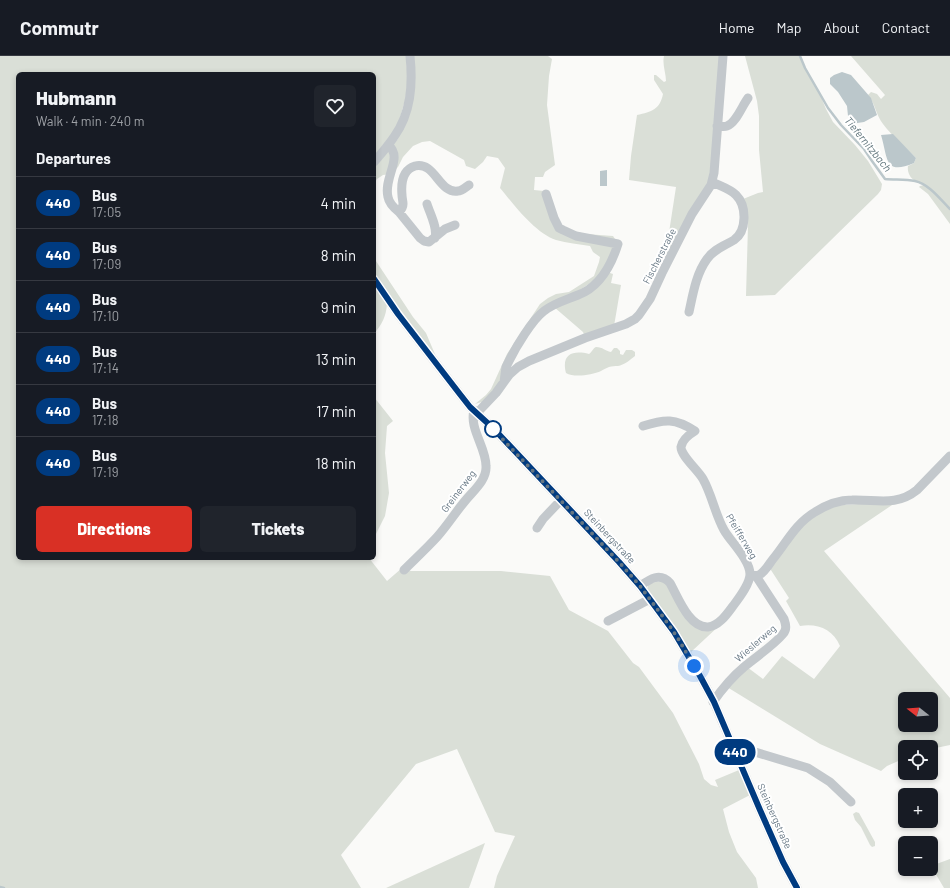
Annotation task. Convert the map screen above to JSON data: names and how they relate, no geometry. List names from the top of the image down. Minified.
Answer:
{"streets":{"street":["Fischerstraße","Greinerweg","Steinbergstraße","Pfeifferweg","Wieslerweg"]},"crossings":[["Fischerstraße","Greinerweg"],["Fischerstraße","Steinbergstraße"],["Greinerweg","Steinbergstraße"],["Steinbergstraße","Wieslerweg"],["Pfeifferweg","Wieslerweg"]],"water":["Tiefernitzbach"],"lines":["bus line 440"],"north":"left","page":{"header":"Commutr","nav":["Home","Map","About","Contact"],"on_map":"440","heading":[["Hubmann","Walk · 4 min · 240 m"],"Departures"],"list":[{"mark":"440","name":"Bus","note":"17:05","value":"4 min"},{"mark":"440","name":"Bus","note":"17:09","value":"8 min"},{"mark":"440","name":"Bus","note":"17:10","value":"9 min"},{"mark":"440","name":"Bus","note":"17:14","value":"13 min"},{"mark":"440","name":"Bus","note":"17:18","value":"17 min"},{"mark":"440","name":"Bus","note":"17:19","value":"18 min"}],"buttons":["Directions","Tickets"],"map_buttons":["+","−"]}}
